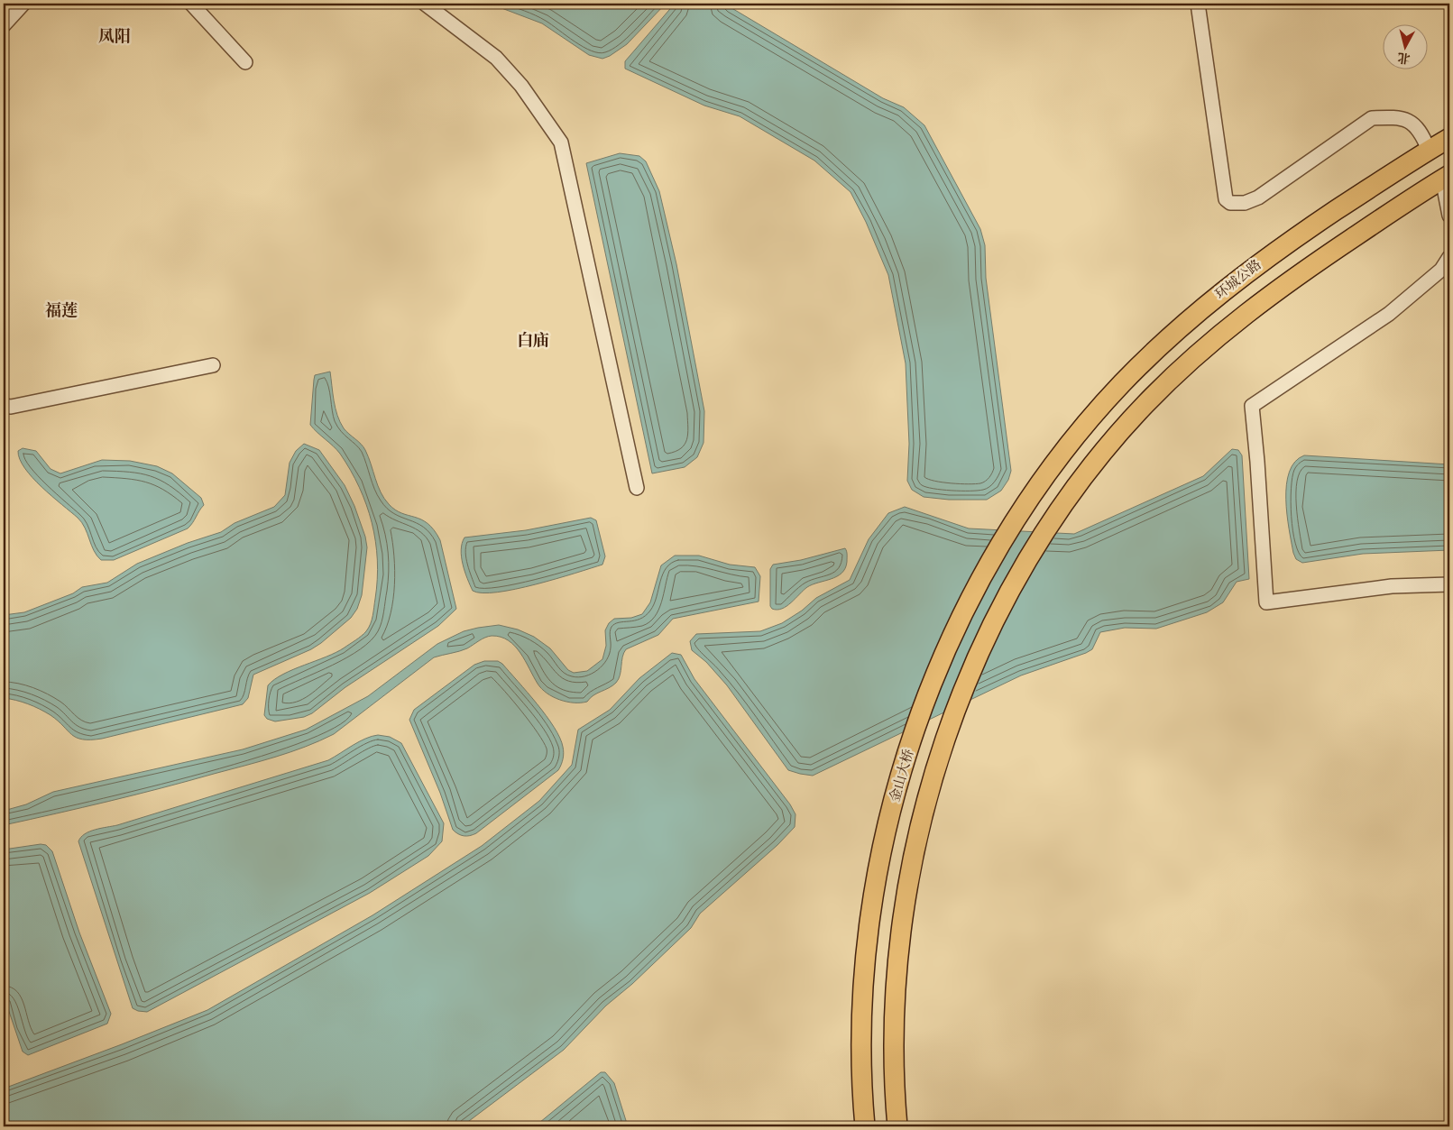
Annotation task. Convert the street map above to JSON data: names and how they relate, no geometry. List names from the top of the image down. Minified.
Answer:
{"streets":{"highway":["环城公路","金山大桥"]},"crossings":[["环城公路","金山大桥"]],"districts":["凤阳","福莲","白庙"],"north":"bottom"}
